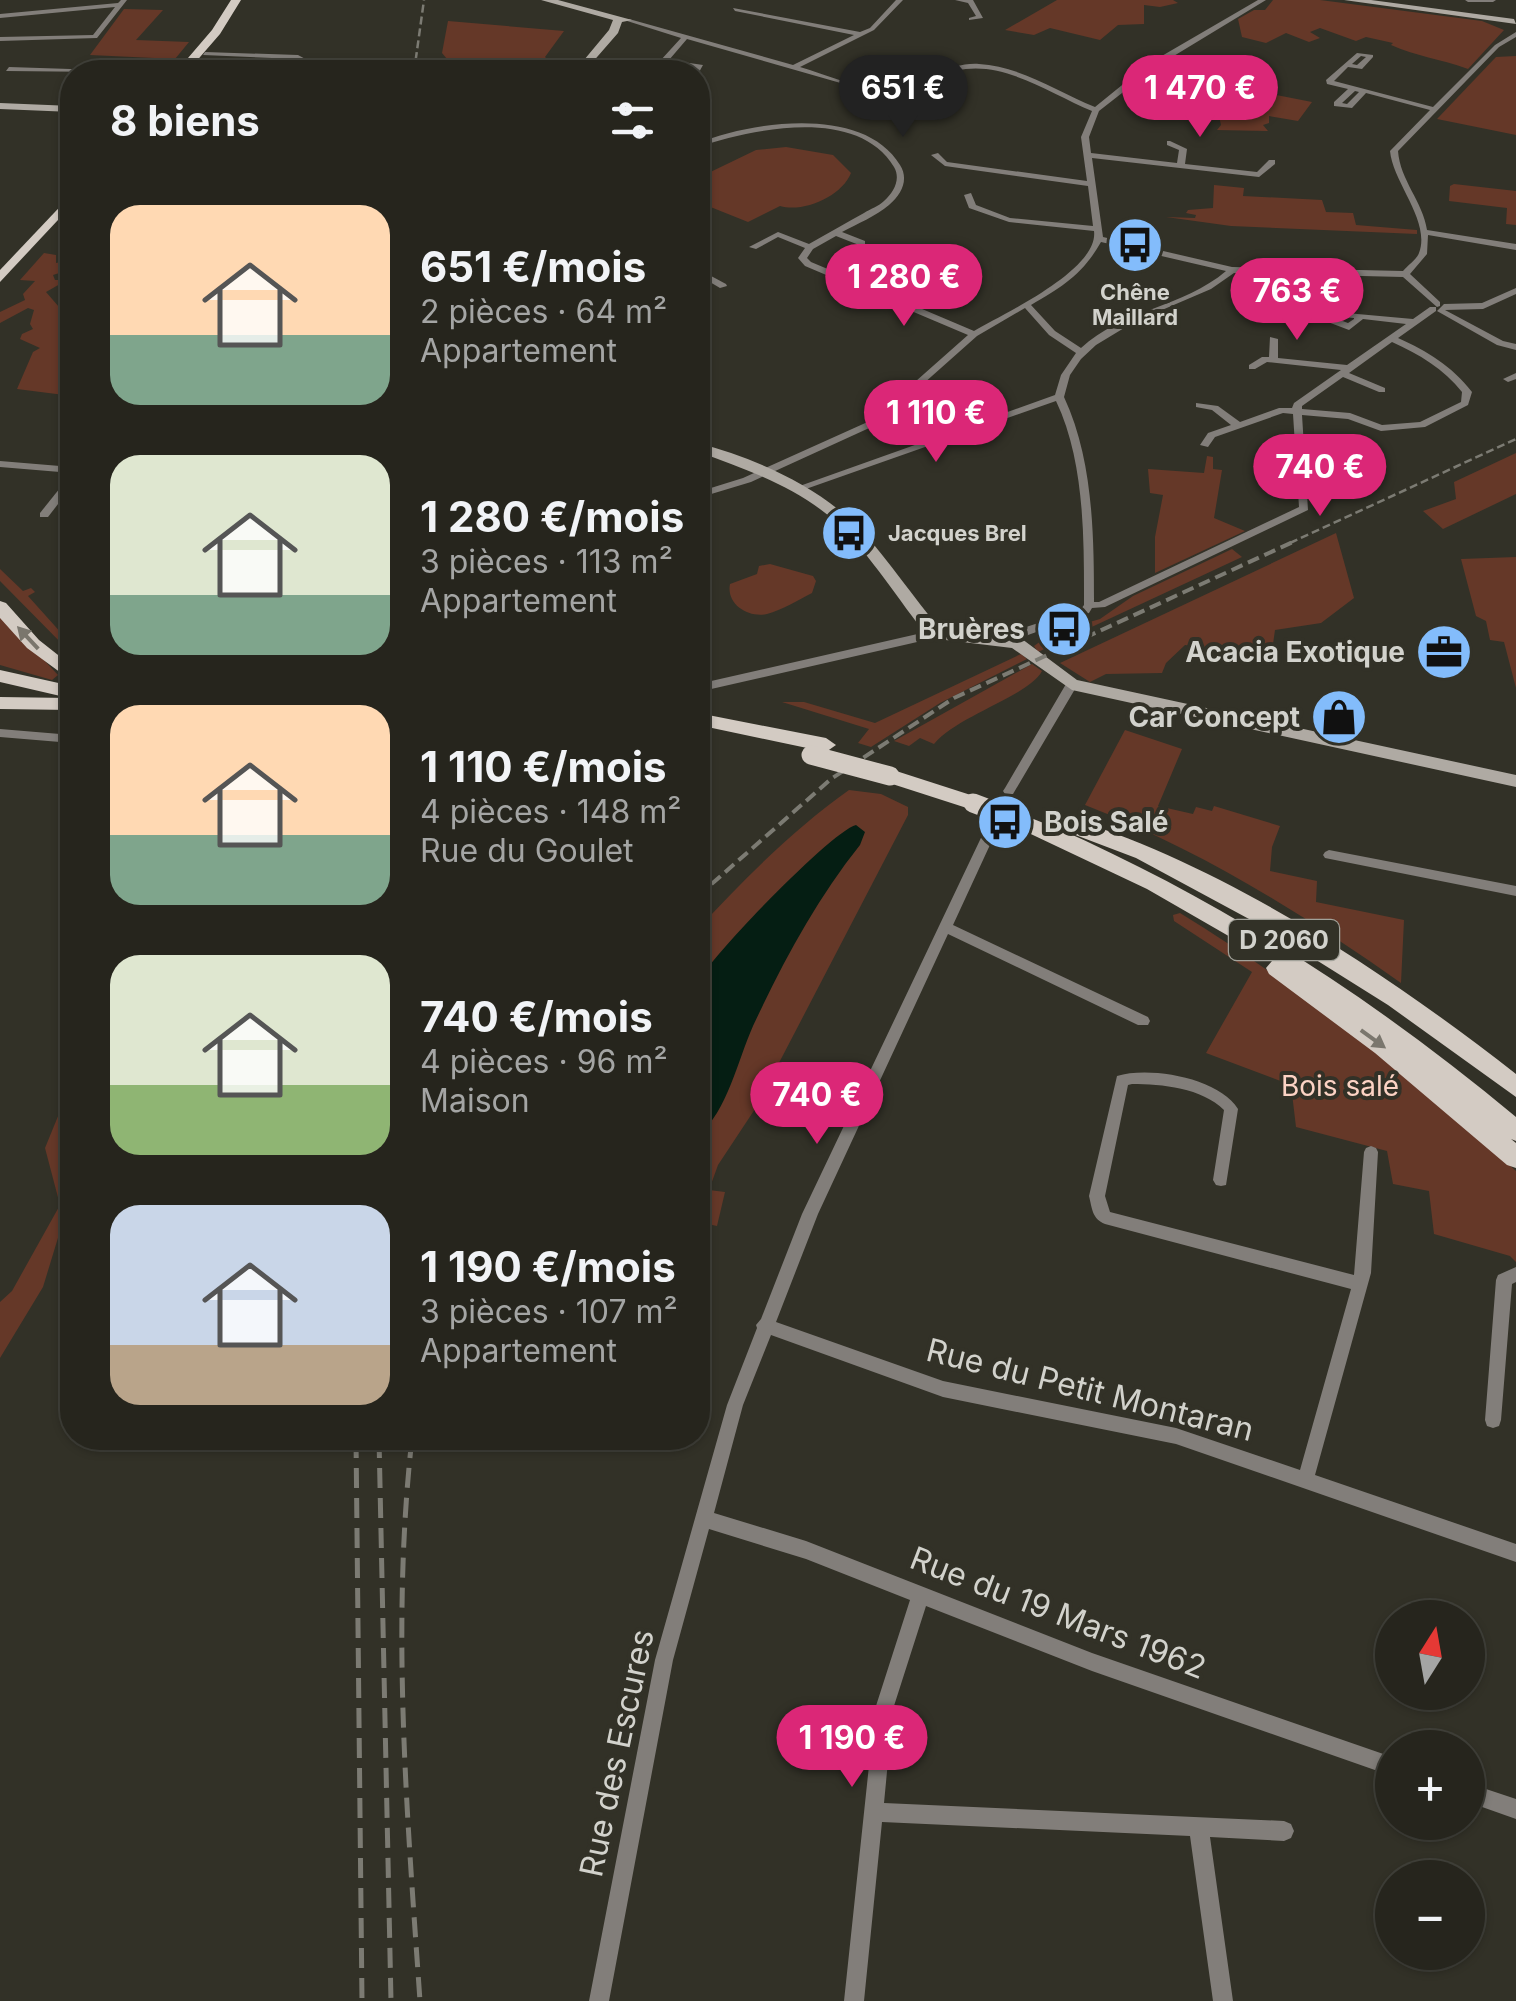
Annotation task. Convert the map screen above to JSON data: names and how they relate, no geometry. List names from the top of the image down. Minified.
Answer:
{"streets":{"main road":["D 2060"],"street":["Rue du Petit Montaran","Rue du 19 Mars 1962","Rue des Escures"]},"crossings":[["Rue du Petit Montaran","Rue des Escures"],["Rue du 19 Mars 1962","Rue des Escures"]],"parks":["Bois salé"],"places":{"bus stop":["Chêne Maillard","Jacques Brel","Bruères","Bois Salé"],"office":["Acacia Exotique"],"shop":["Car Concept"]},"north":"top","page":{"price":["651 €","1 470 €","1 280 €","763 €","1 110 €","740 €","740 €","1 190 €"],"heading":"8 biens","list":[{"name":"651 €/mois","note":"2 pièces · 64 m² · Appartement"},{"name":"1 280 €/mois","note":"3 pièces · 113 m² · Appartement"},{"name":"1 110 €/mois","note":"4 pièces · 148 m² · Rue du Goulet"},{"name":"740 €/mois","note":"4 pièces · 96 m² · Maison"},{"name":"1 190 €/mois","note":"3 pièces · 107 m² · Appartement"}],"map_buttons":["+","−"]}}
